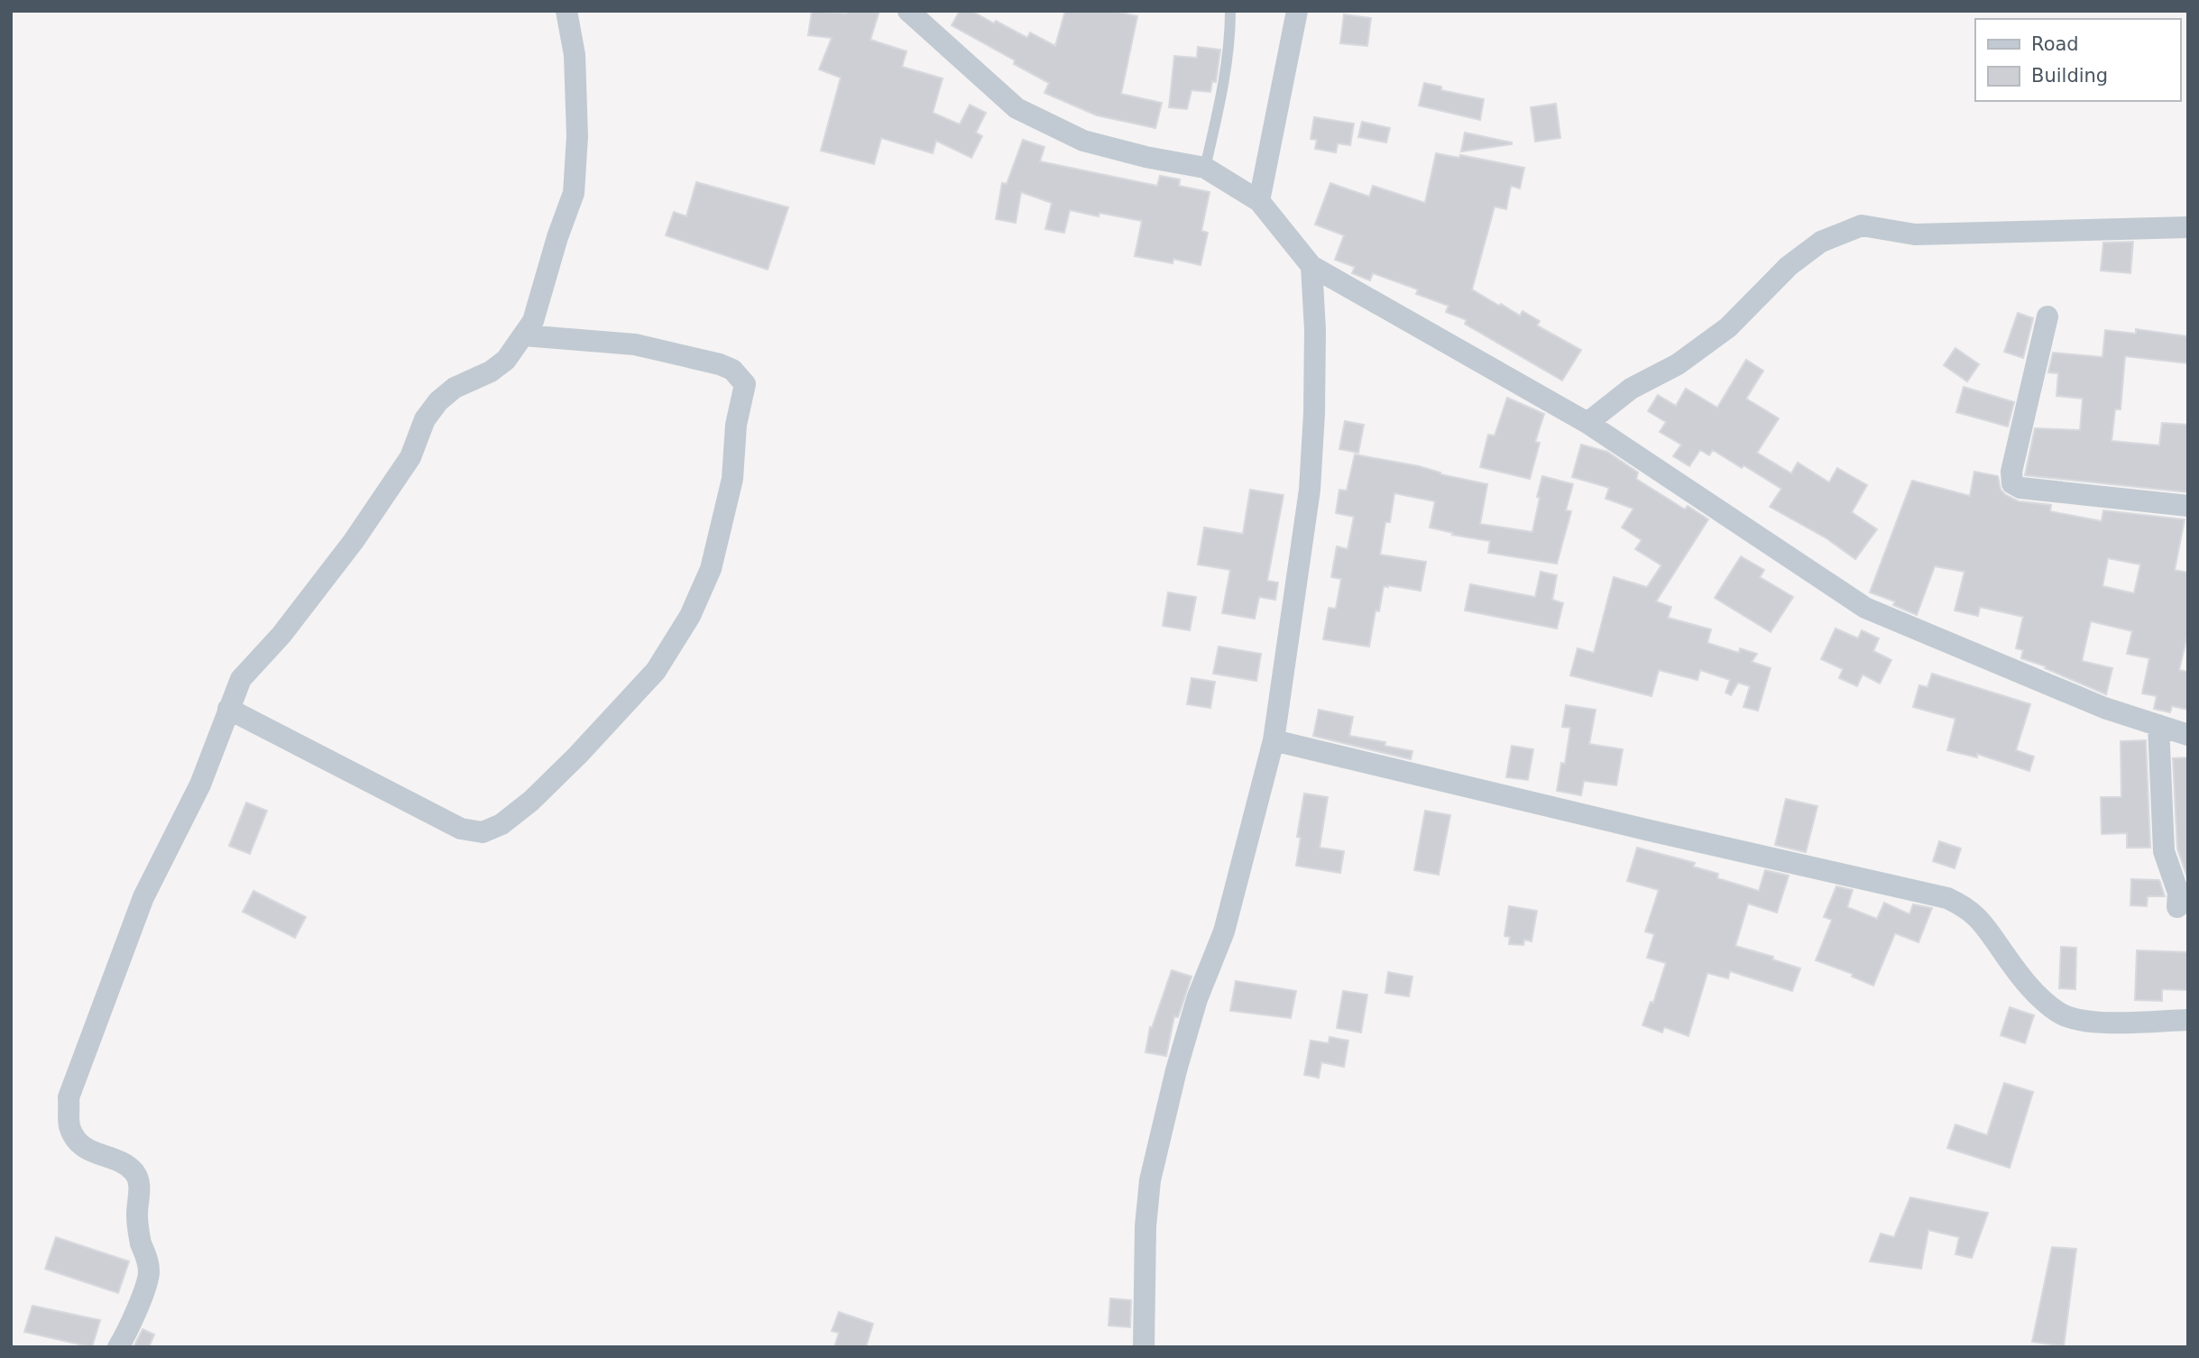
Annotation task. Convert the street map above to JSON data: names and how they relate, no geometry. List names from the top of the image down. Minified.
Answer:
{"legend":["Road","Building"]}
